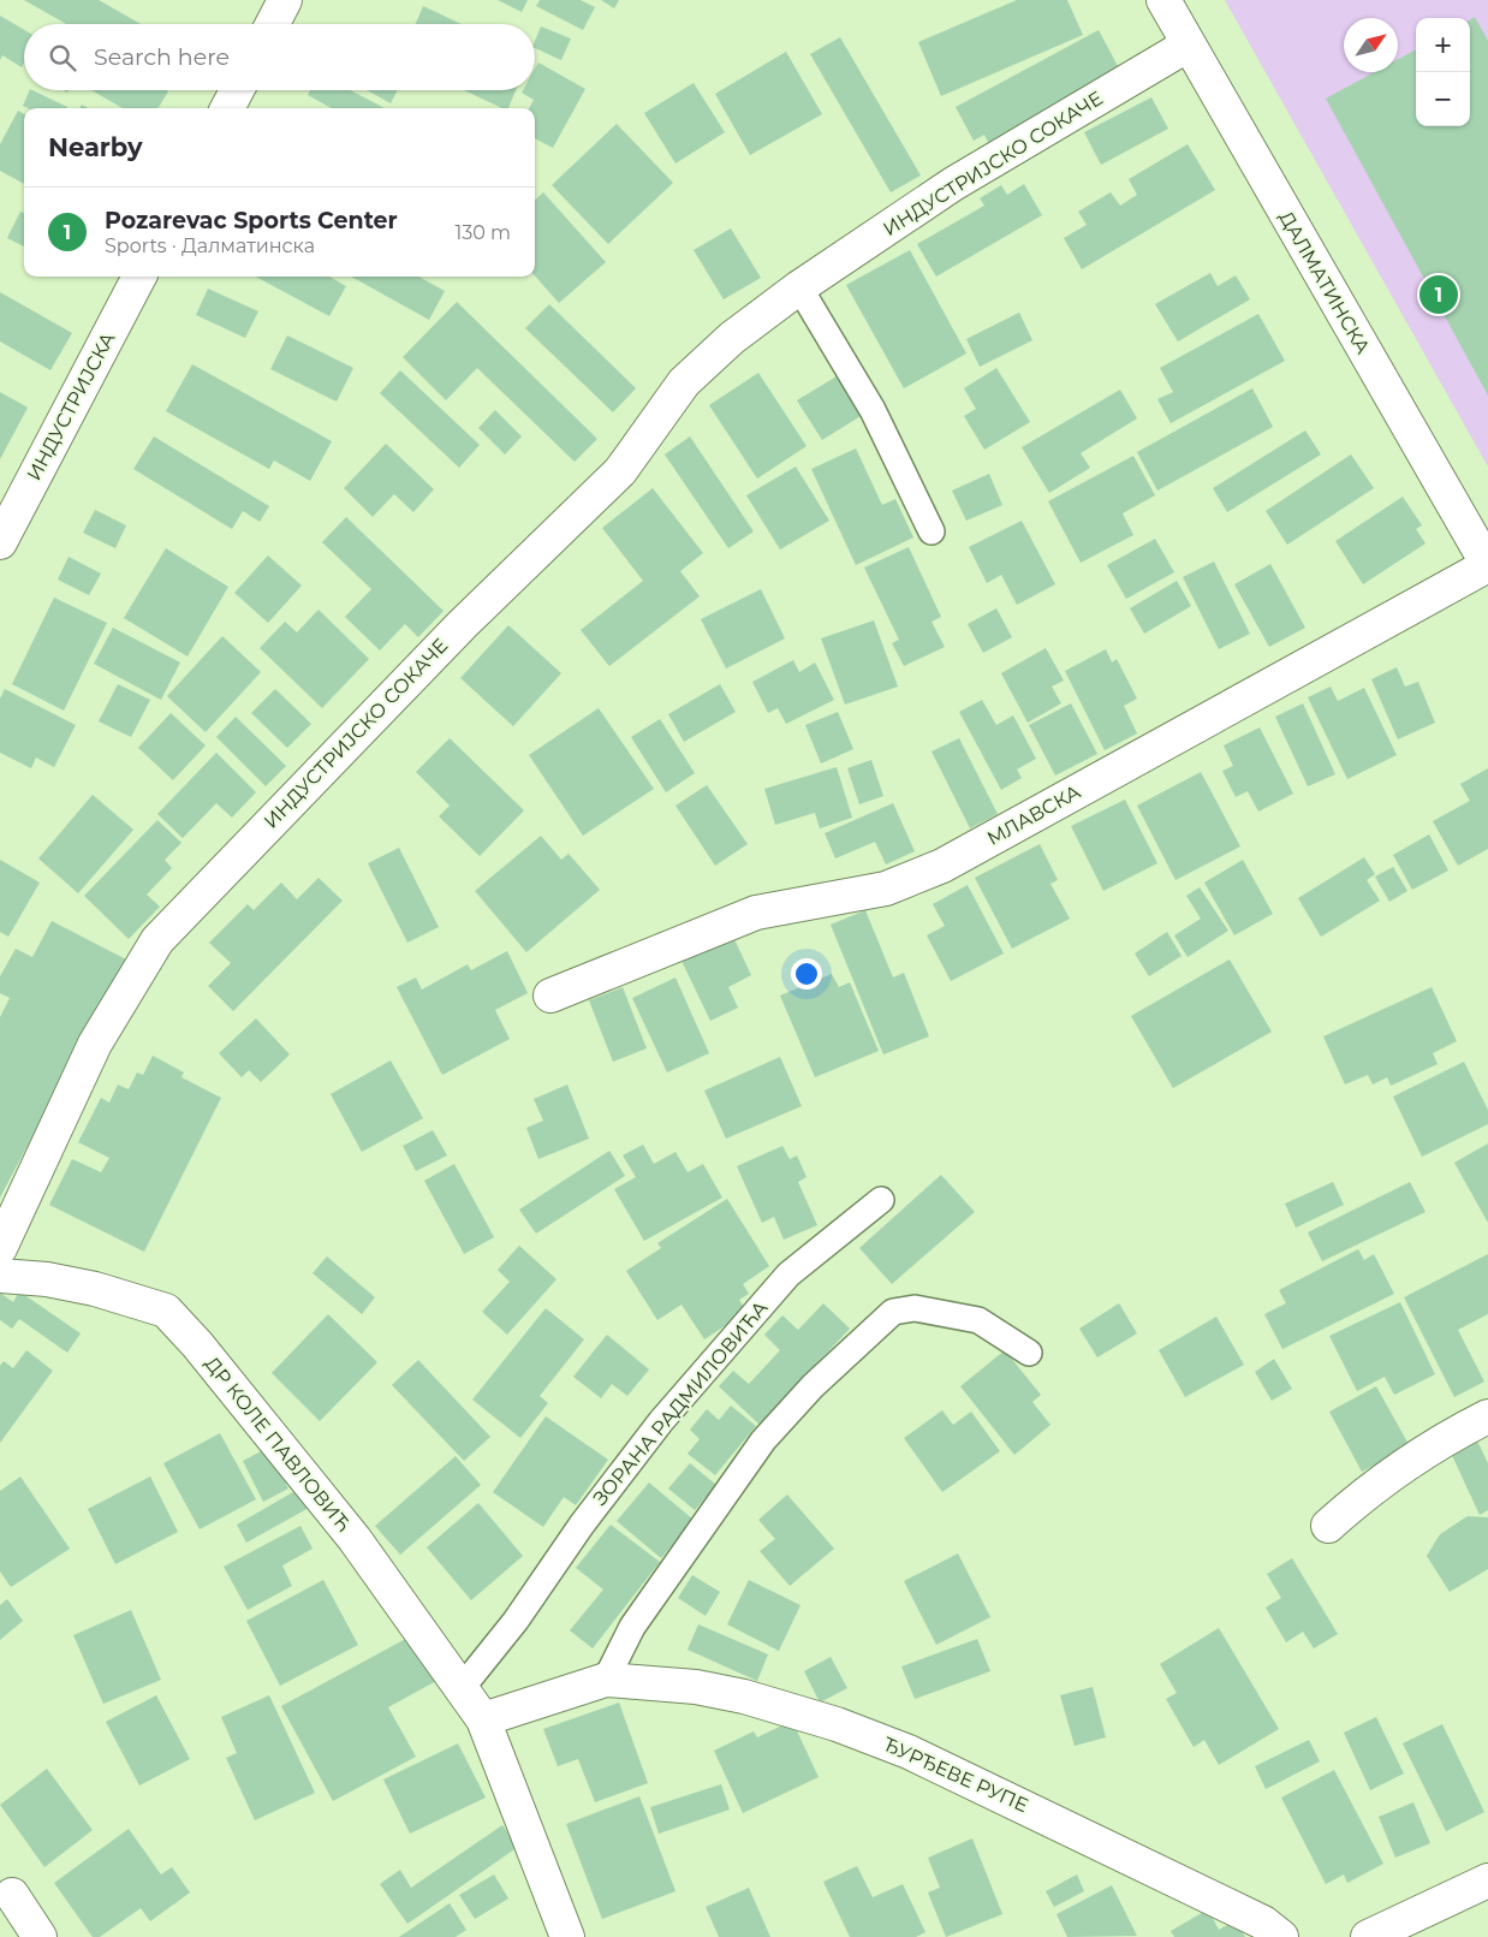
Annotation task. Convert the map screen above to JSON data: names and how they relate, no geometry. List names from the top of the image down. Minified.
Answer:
{"streets":{"street":["ИНДУСТРИЈСКО СОКАЧЕ","ДАЛМАТИНСКА","ИНДУСТРИЈСКА","МЛАВСКА","ДР КОЛЕ ПАВЛОВИЋ","ЂУРЂЕВЕ РУПЕ"],"lane":["ЗОРАНА РАДМИЛОВИЋА"]},"crossings":[["ИНДУСТРИЈСКО СОКАЧЕ","ДАЛМАТИНСКА"],["ДАЛМАТИНСКА","МЛАВСКА"],["ЗОРАНА РАДМИЛОВИЋА","ДР КОЛЕ ПАВЛОВИЋ"],["ДР КОЛЕ ПАВЛОВИЋ","ЂУРЂЕВЕ РУПЕ"]],"north":"top right","page":{"map_buttons":["+","−"],"search":"Search here","heading":"Nearby","list":[{"mark":"1","name":"Pozarevac Sports Center","note":"Sports · Далматинска","value":"130 m"}],"pins":"1"}}
